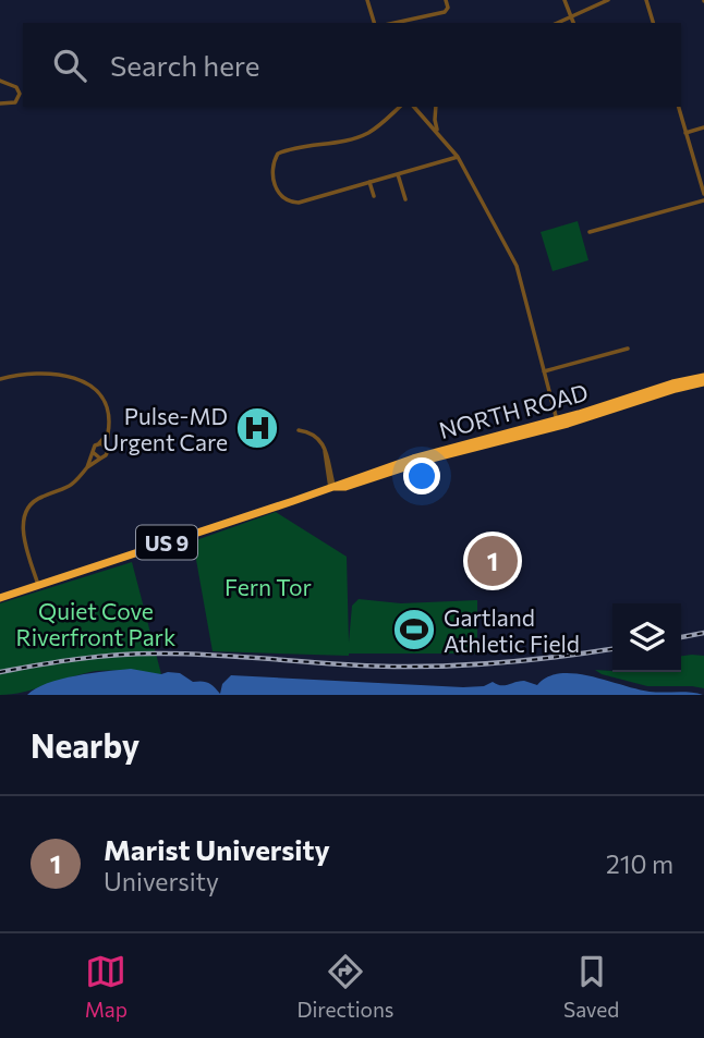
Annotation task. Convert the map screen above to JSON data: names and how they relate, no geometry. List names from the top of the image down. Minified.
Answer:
{"streets":{"highway":["NORTH ROAD","US 9"]},"parks":["Fern Tor","Quiet Cove Riverfront Park"],"places":{"hospital":["Pulse-MD Urgent Care"],"sports":["Gartland Athletic Field"]},"page":{"search":"Search here","pins":"1","heading":"Nearby","list":[{"mark":"1","name":"Marist University","note":"University","value":"210 m"}],"nav":["Map","Directions","Saved"]}}
